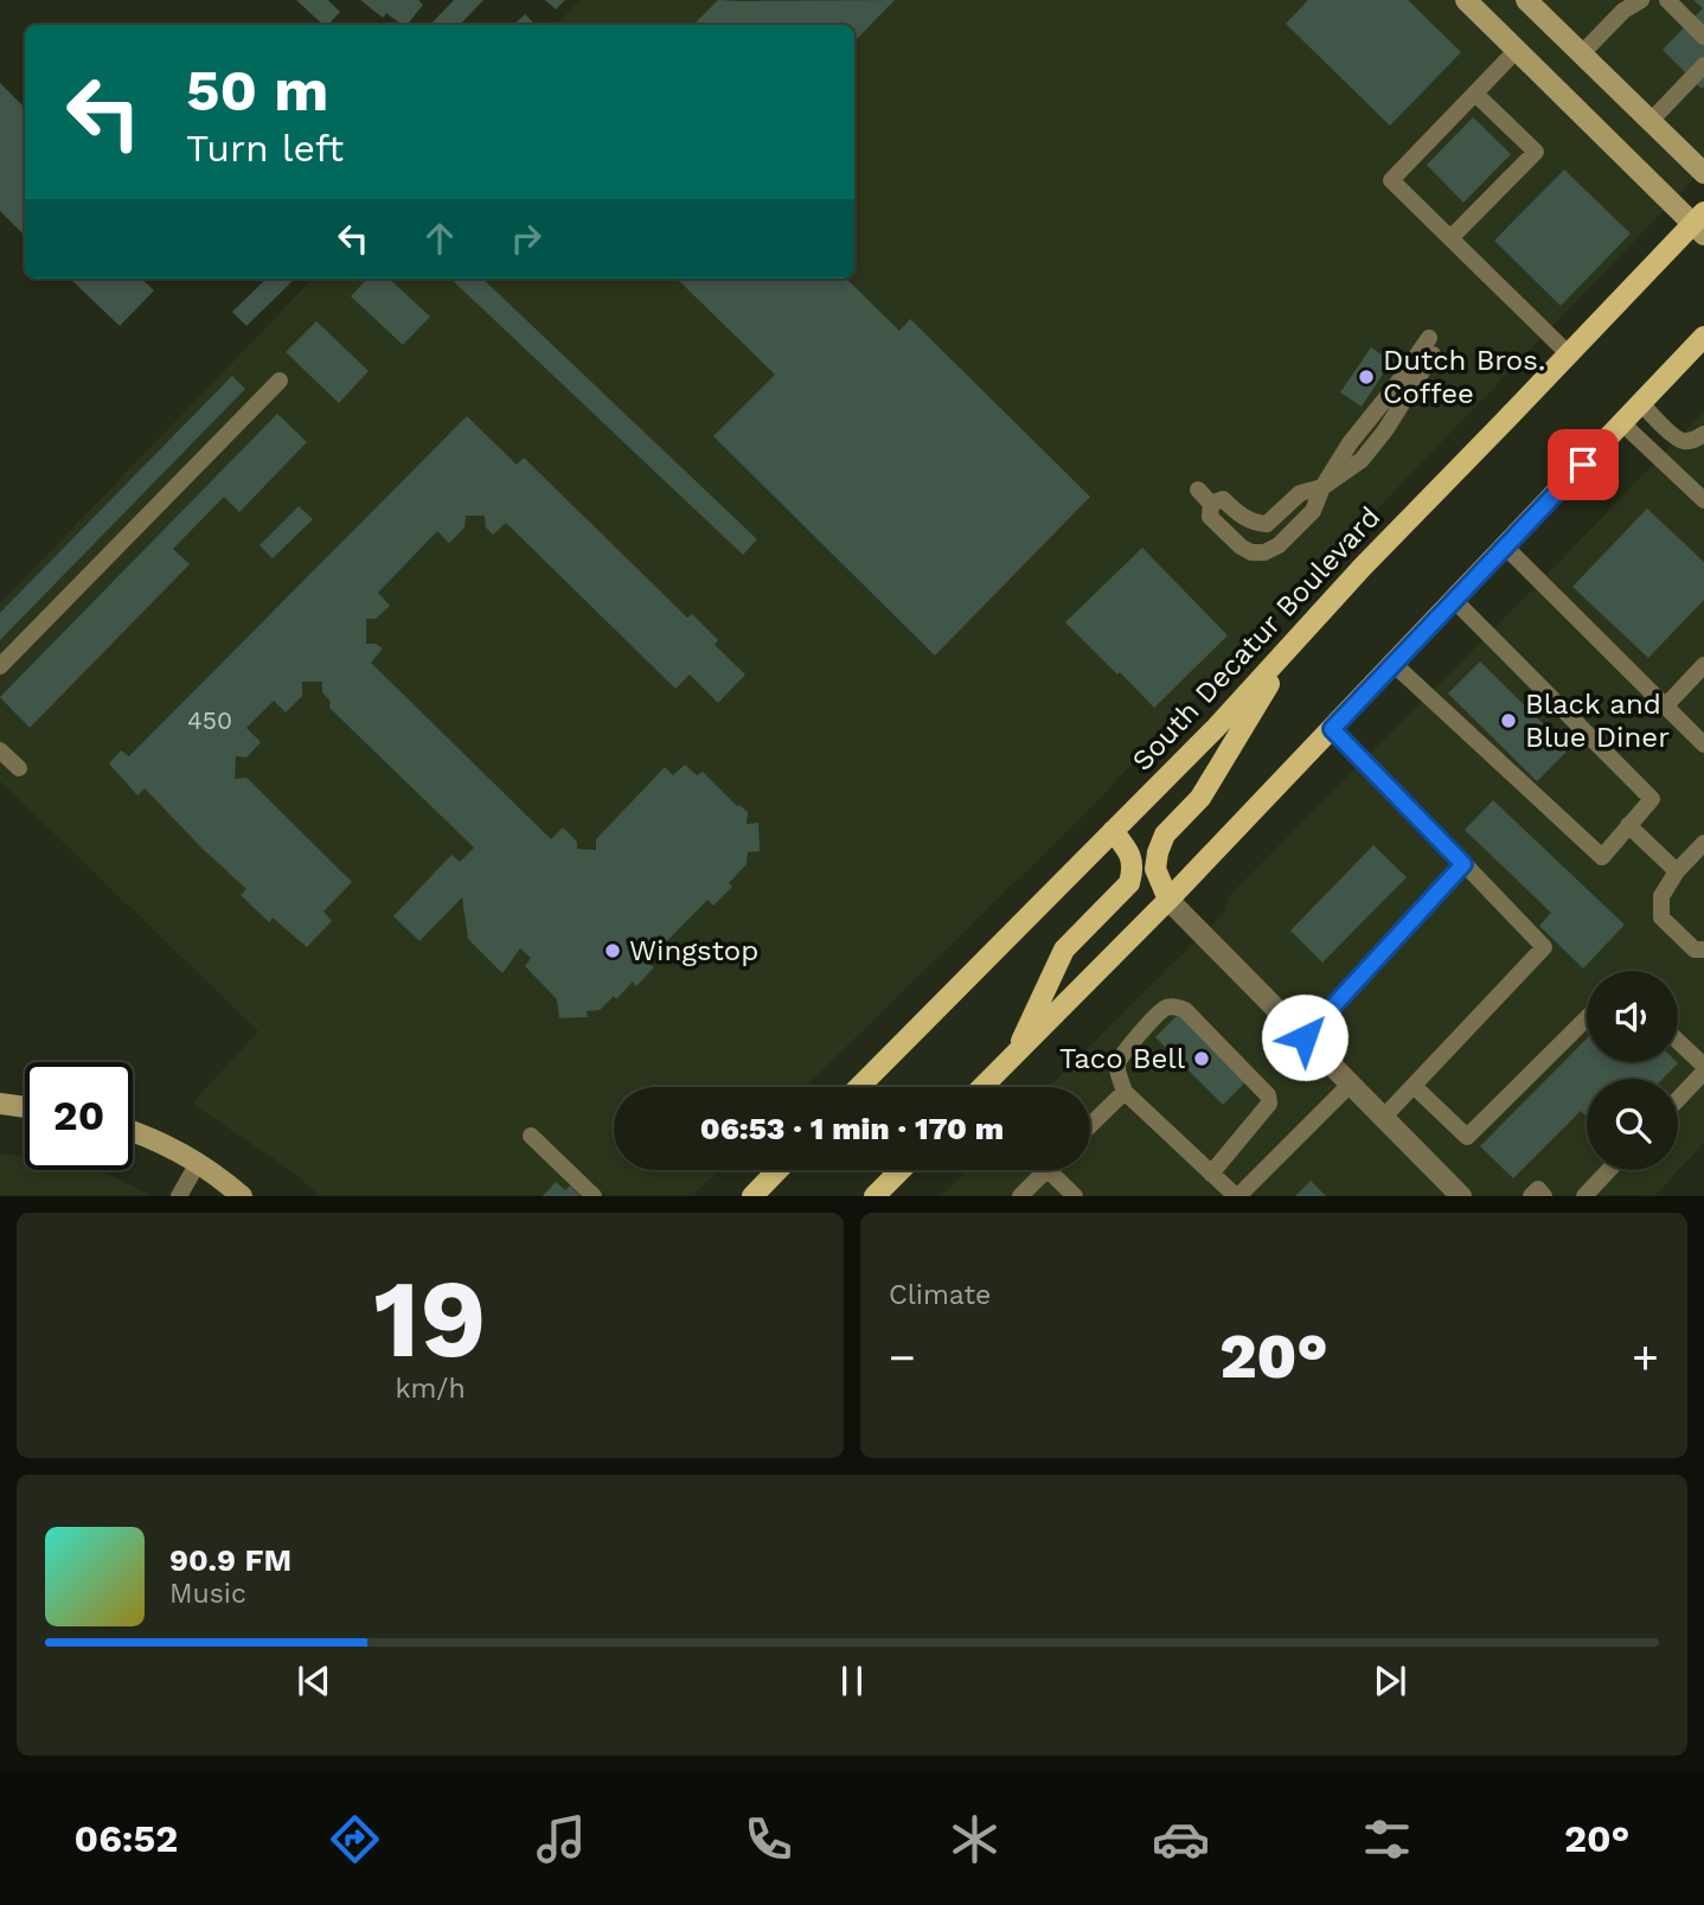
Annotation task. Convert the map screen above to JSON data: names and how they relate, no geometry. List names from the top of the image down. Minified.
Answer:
{"streets":{"main road":["South Decatur Boulevard"]},"places":["Dutch Bros. Coffee","Black and Blue Diner","Wingstop","Taco Bell"],"house_numbers":["450"],"page":{"turn":["50 m","Turn left"],"limit":"20","trip":"06:53 · 1 min · 170 m","tile":[["19","km/h"],"Climate"],"heat":["−","20°","+"],"song":["90.9 FM","Music"],"tabs":["06:52","20°"]}}
